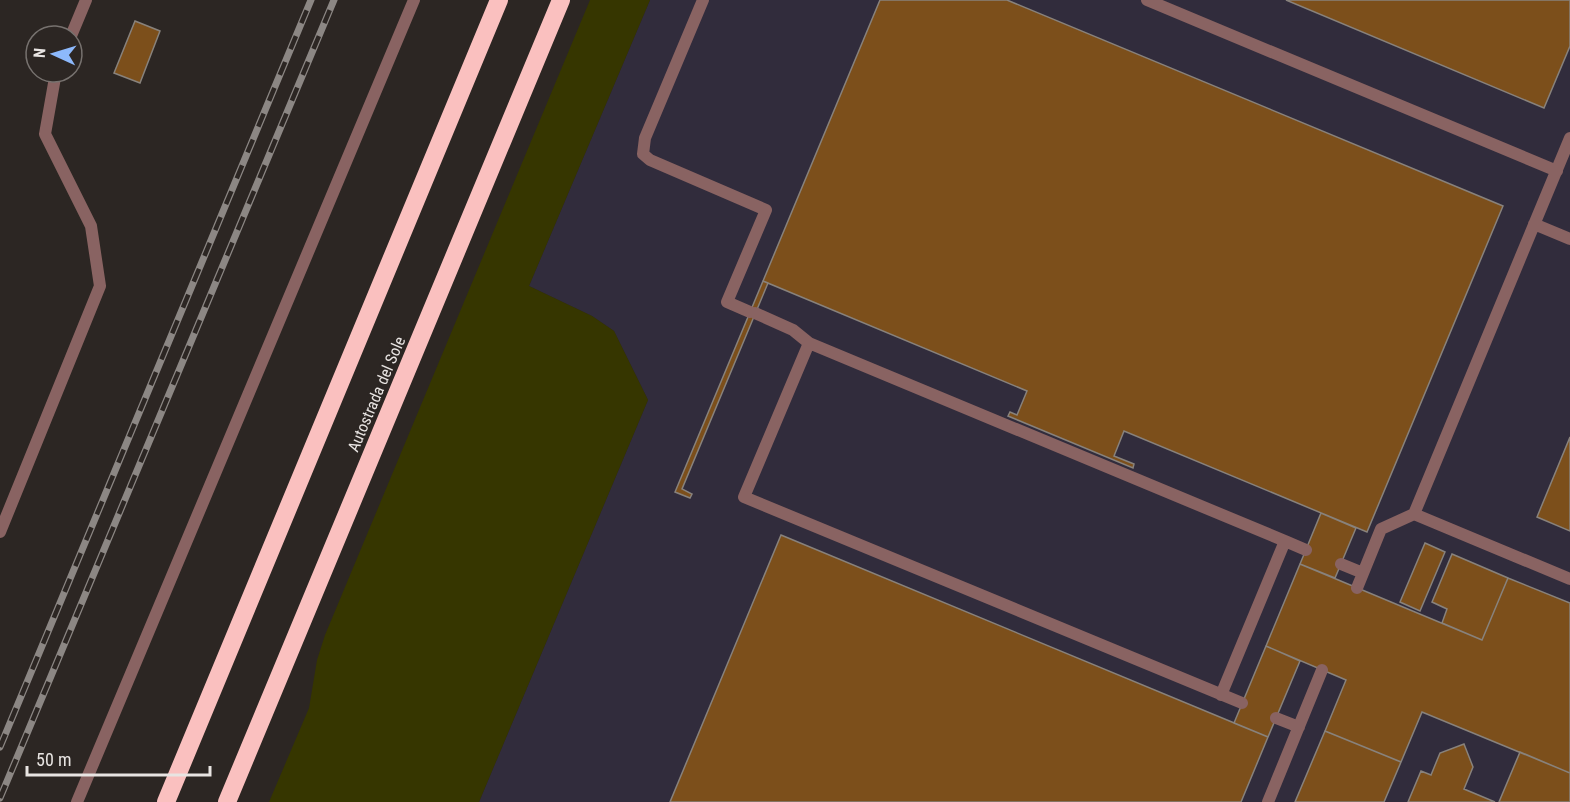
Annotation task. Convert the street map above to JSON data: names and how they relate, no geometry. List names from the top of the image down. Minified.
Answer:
{"streets":{"highway":["Autostrada del Sole"]},"scale_bar":"50 m","north":"left"}
